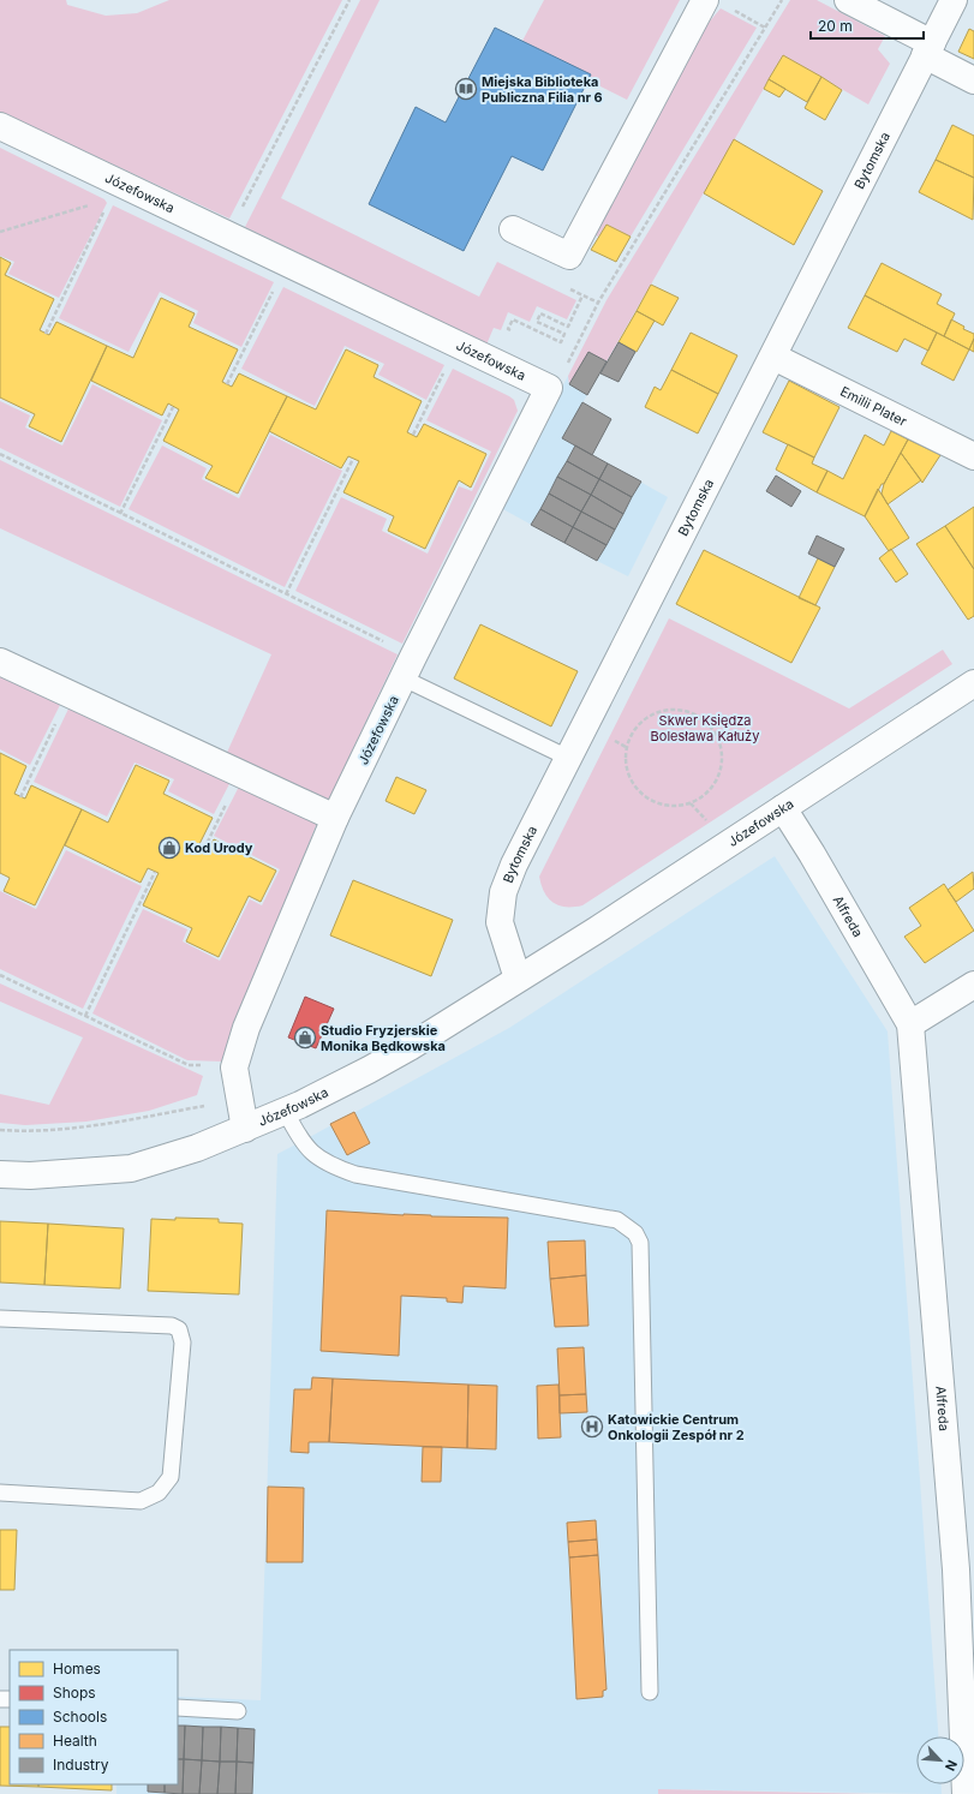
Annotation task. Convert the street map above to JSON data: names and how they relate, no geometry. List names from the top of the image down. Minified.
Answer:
{"streets":{"street":["Bytomska","Józefowska","Emilii Plater","Alfreda"]},"crossings":[["Bytomska","Józefowska"],["Bytomska","Emilii Plater"],["Józefowska","Alfreda"]],"parks":["Skwer Księdza Bolesława Kałuży"],"places":{"library":["Miejska Biblioteka Publiczna Filia nr 6"],"shop":["Kod Urody","Studio Fryzjerskie Monika Będkowska"],"hospital":["Katowickie Centrum Onkologii Zespół nr 2"]},"legend":["Homes","Shops","Schools","Health","Industry"],"scale_bar":"20 m","north":"bottom right"}
